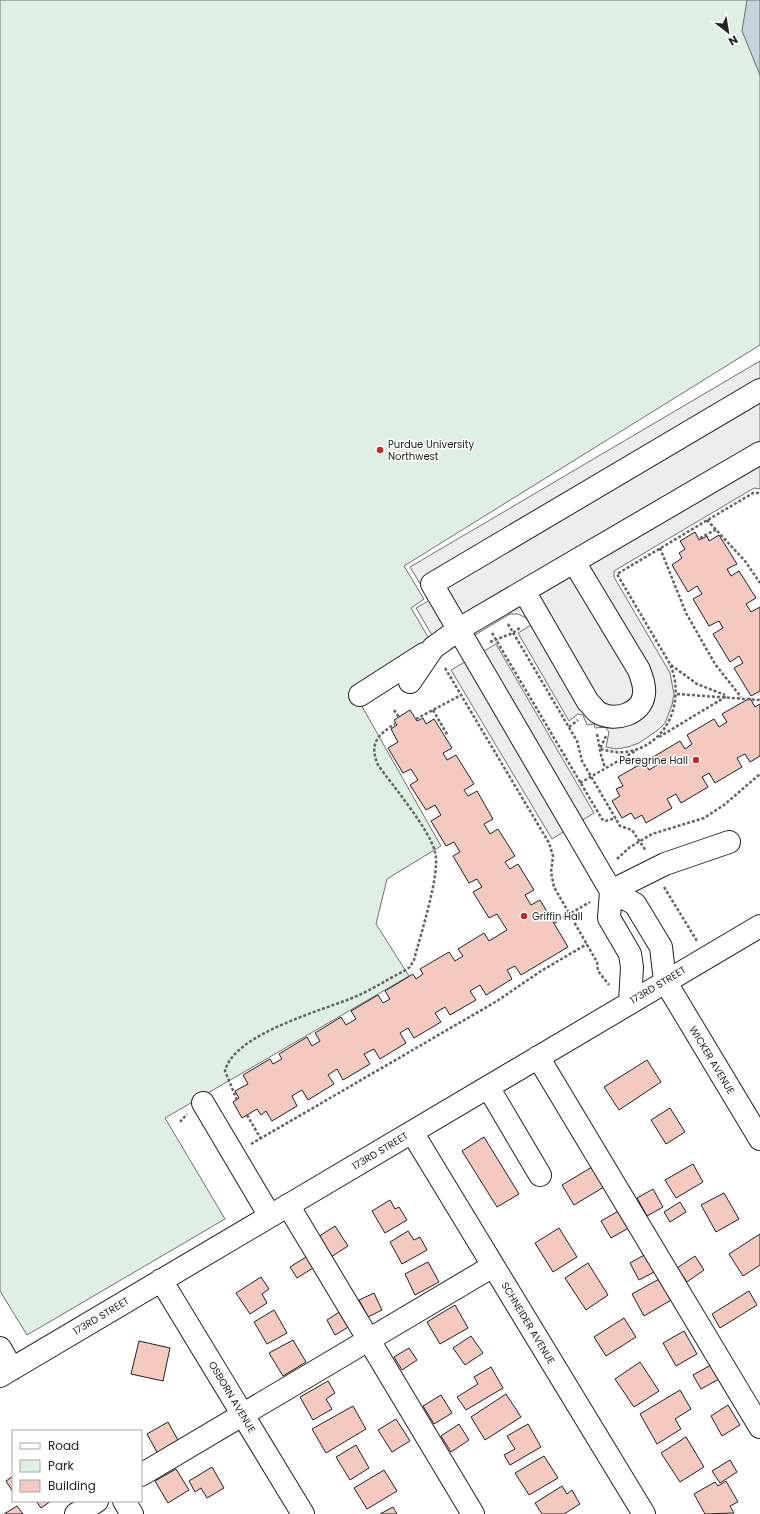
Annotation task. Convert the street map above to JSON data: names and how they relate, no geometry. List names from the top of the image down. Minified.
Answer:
{"streets":{"street":["173RD STREET","WICKER AVENUE","SCHNEIDER AVENUE","OSBORN AVENUE"]},"crossings":[["173RD STREET","WICKER AVENUE"],["173RD STREET","SCHNEIDER AVENUE"],["173RD STREET","OSBORN AVENUE"]],"places":["Purdue University Northwest","Peregrine Hall","Griffin Hall"],"legend":["Road","Park","Building"],"north":"bottom right"}
